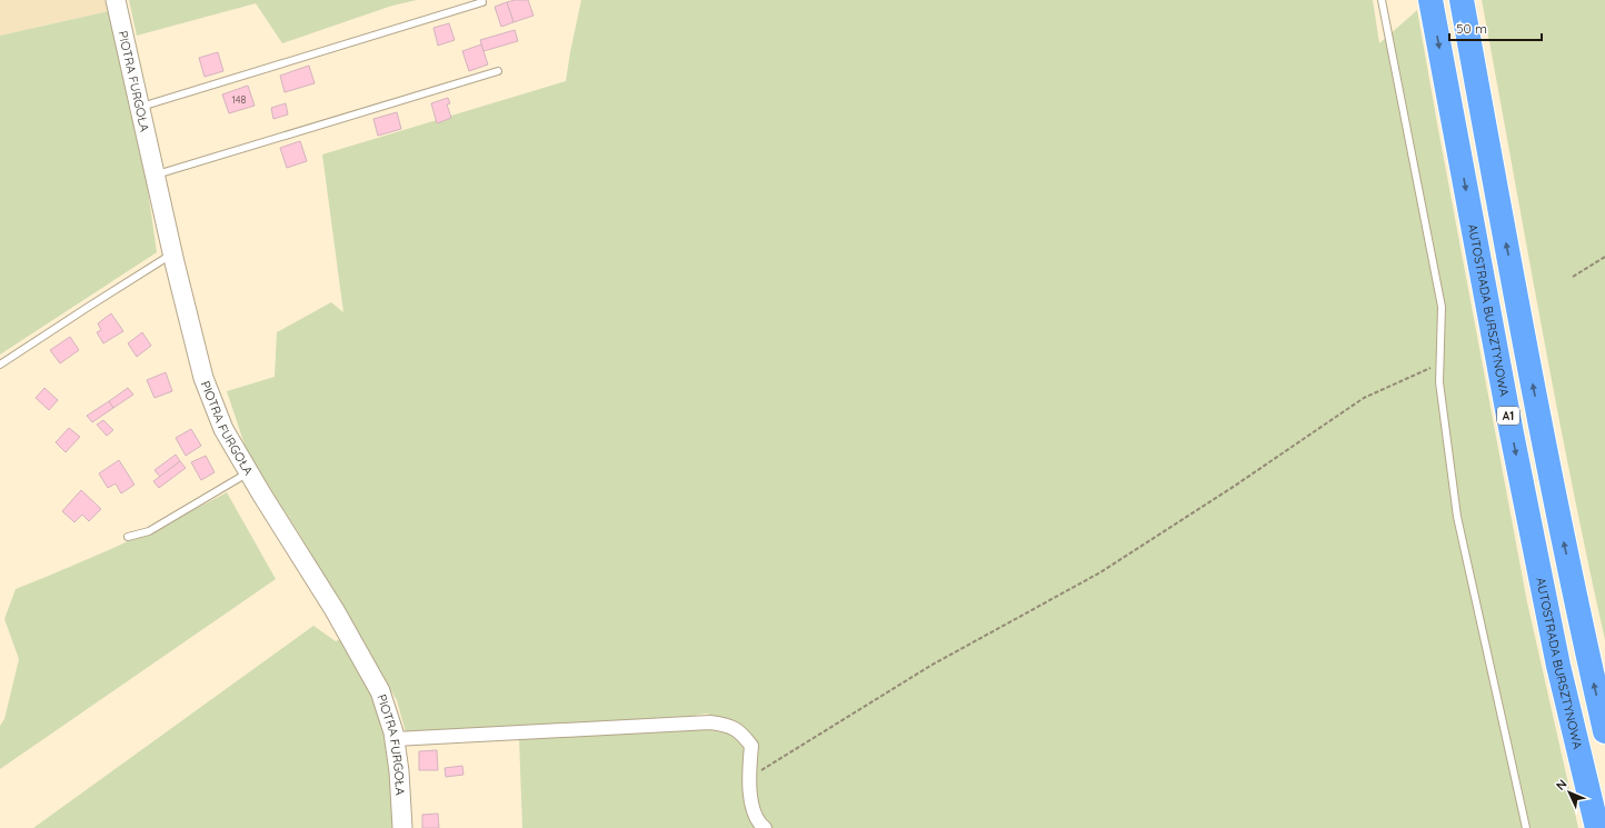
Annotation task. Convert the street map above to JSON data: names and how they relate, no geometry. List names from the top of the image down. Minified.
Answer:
{"streets":{"highway":["AUTOSTRADA BURSZTYNOWA","A1"],"street":["PIOTRA FURGOŁA"]},"house_numbers":["148"],"scale_bar":"50 m","north":"top left"}
